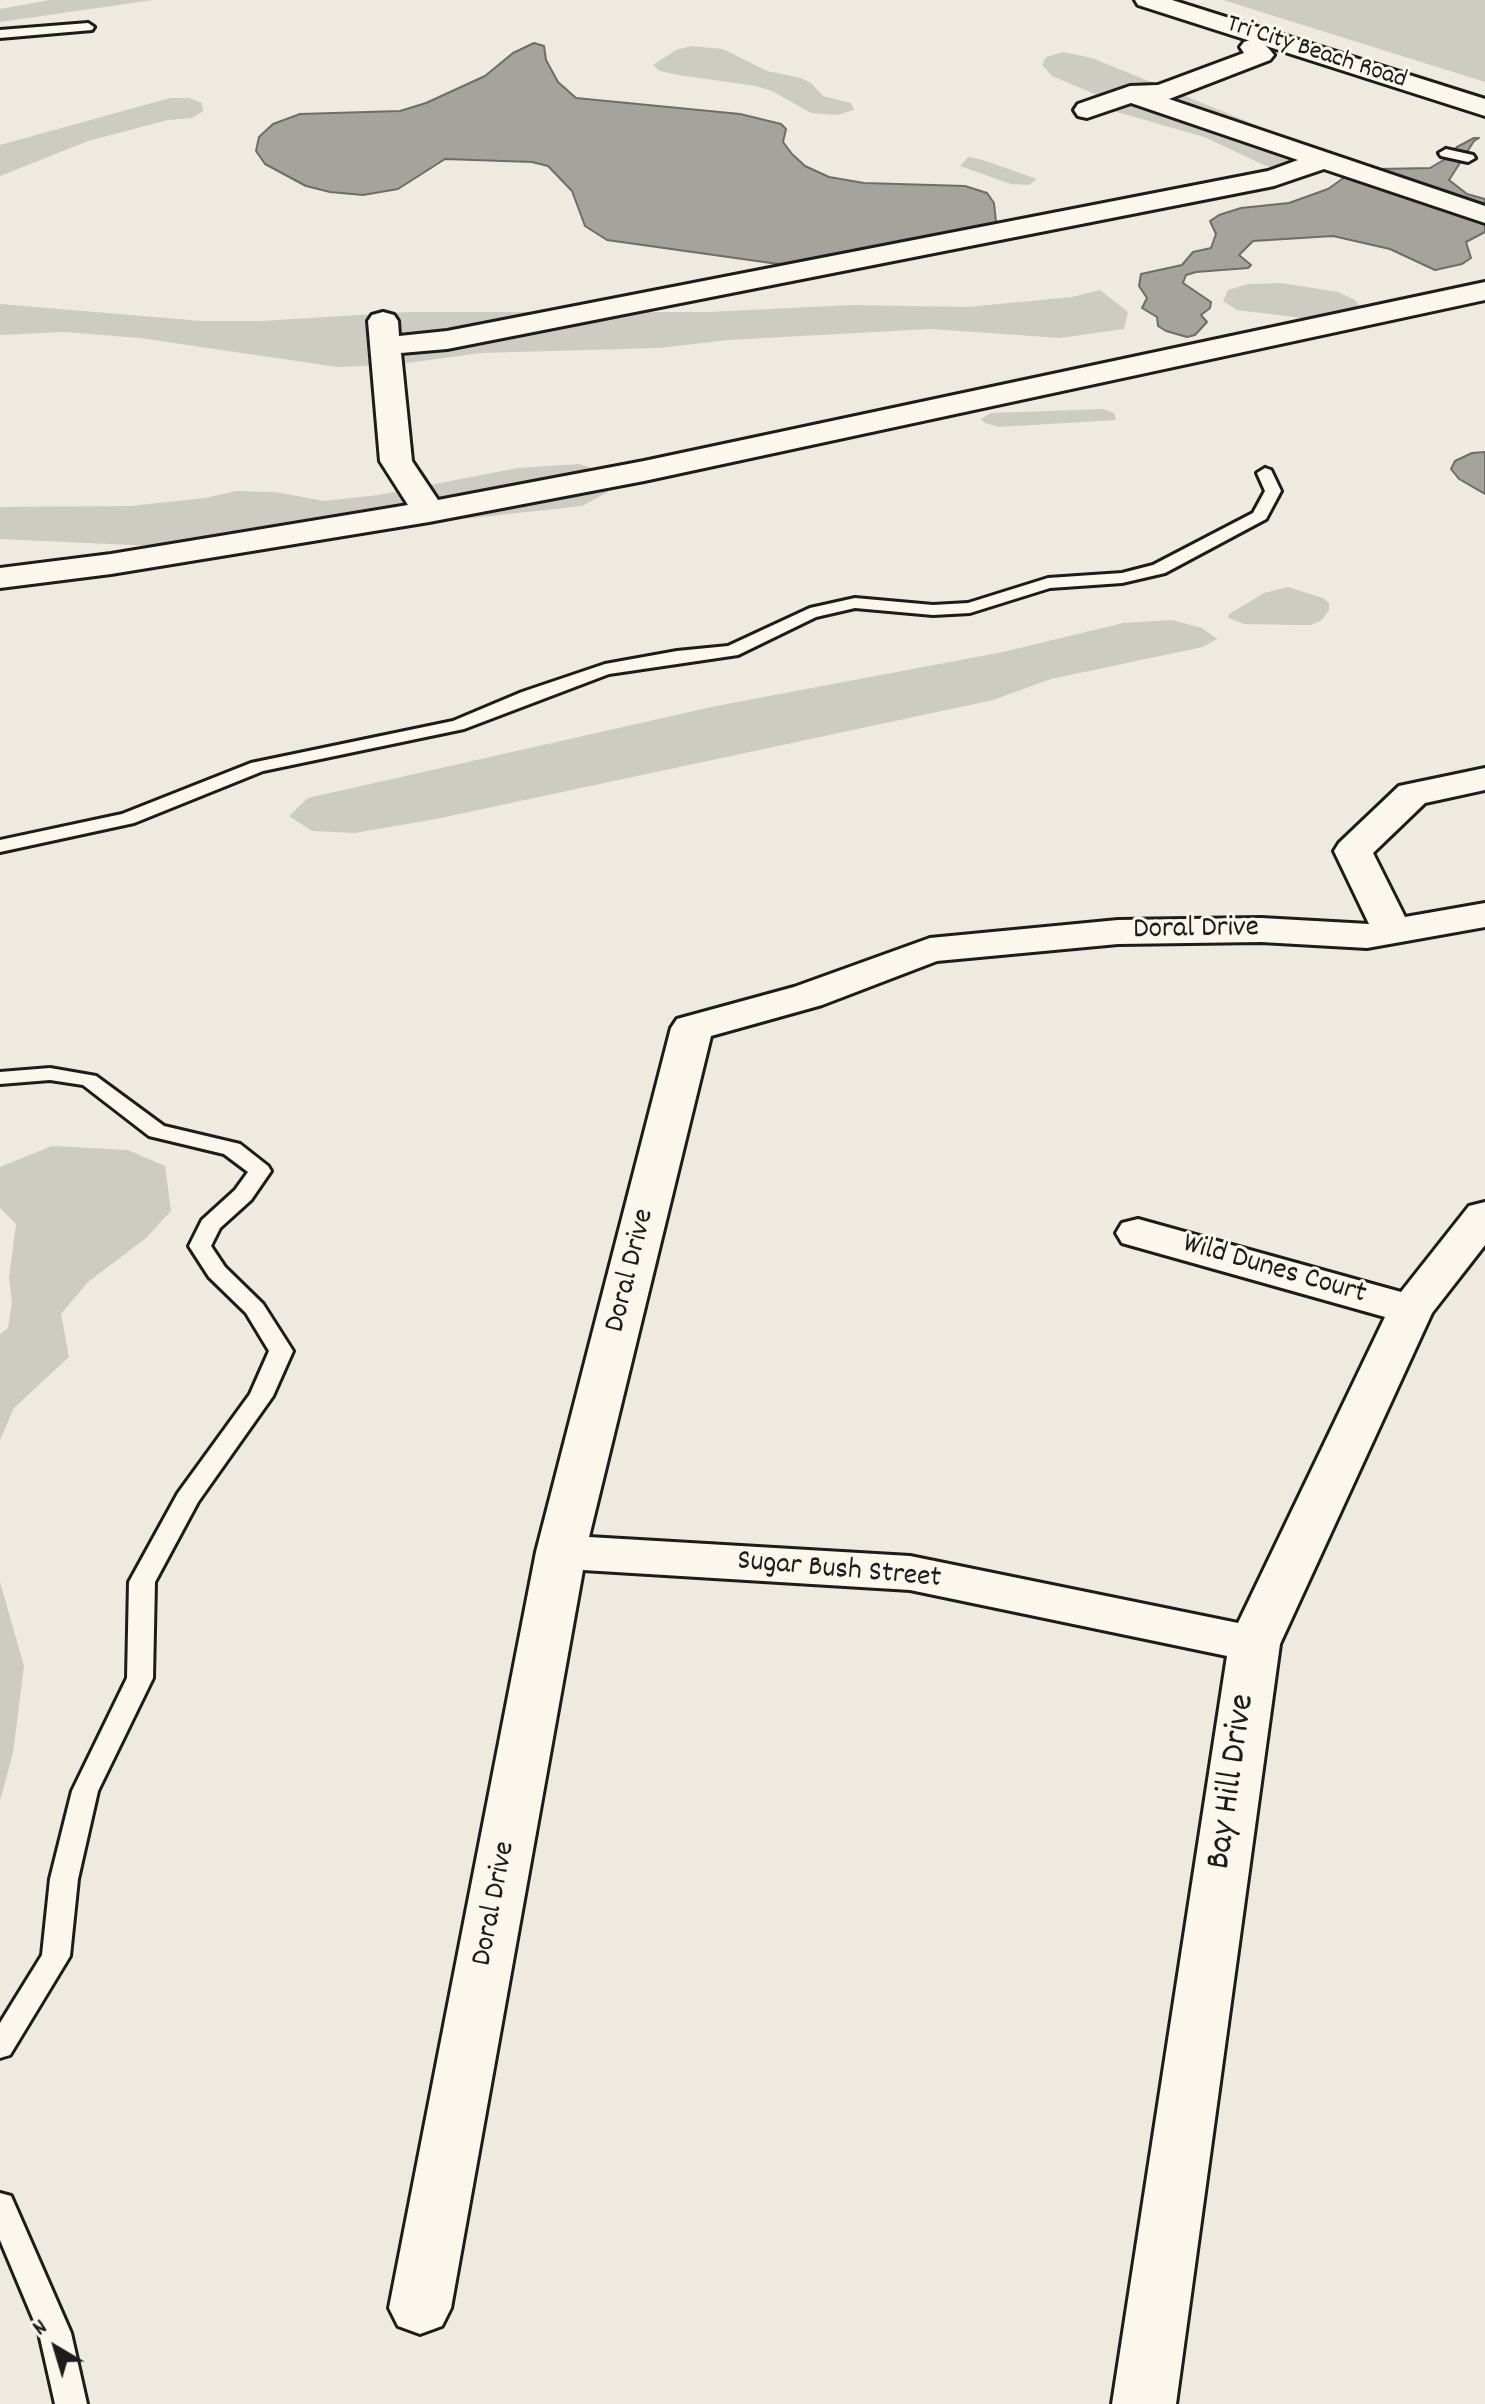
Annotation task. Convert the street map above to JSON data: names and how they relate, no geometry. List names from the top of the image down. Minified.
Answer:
{"streets":{"street":["Tri City Beach Road","Doral Drive","Wild Dunes Court","Sugar Bush Street","Bay Hill Drive"]},"crossings":[["Doral Drive","Sugar Bush Street"],["Wild Dunes Court","Bay Hill Drive"],["Sugar Bush Street","Bay Hill Drive"]],"north":"top left"}
